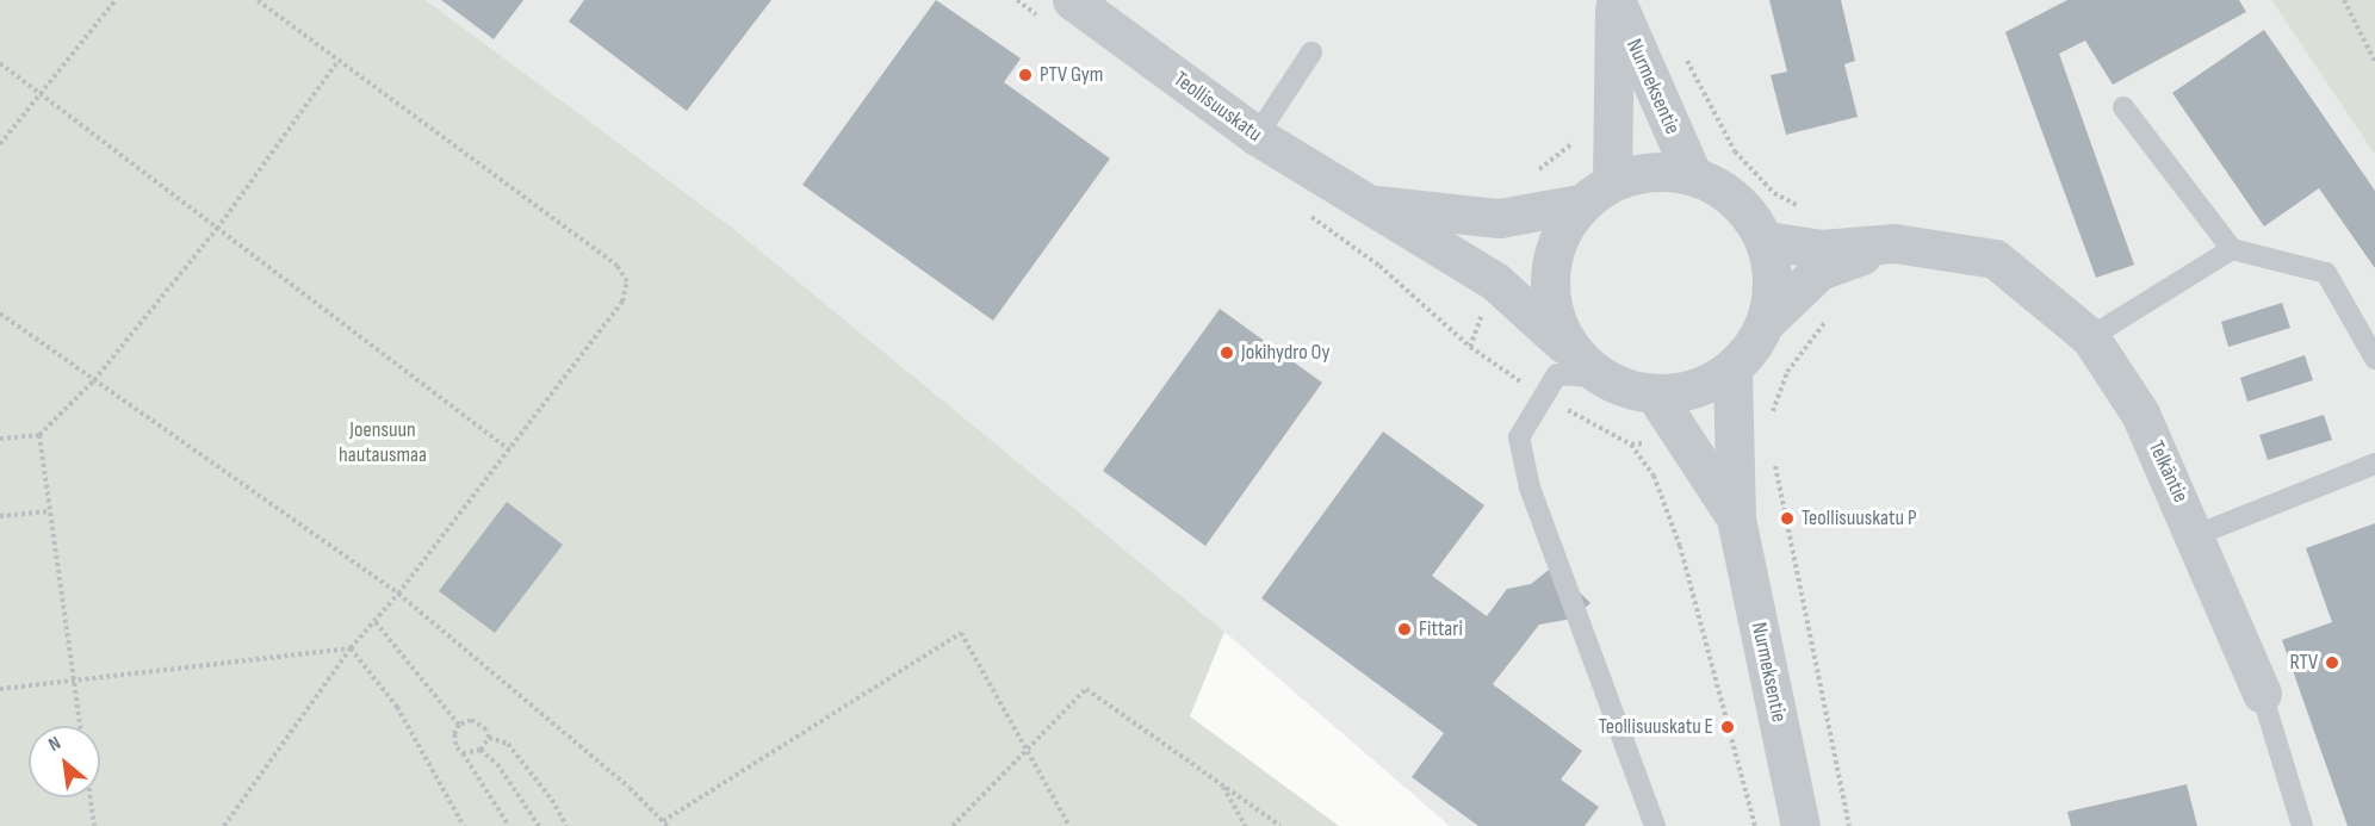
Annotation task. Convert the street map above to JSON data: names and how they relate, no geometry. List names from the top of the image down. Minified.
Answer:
{"streets":{"street":["Nurmeksentie","Teollisuuskatu","Telkäntie"]},"crossings":[["Nurmeksentie","Teollisuuskatu"],["Nurmeksentie","Telkäntie"],["Teollisuuskatu","Telkäntie"]],"parks":["Joensuun hautausmaa"],"places":["PTV Gym","Jokihydro Oy","Teollisuuskatu P","Fittari","RTV","Teollisuuskatu E"],"north":"top left"}
